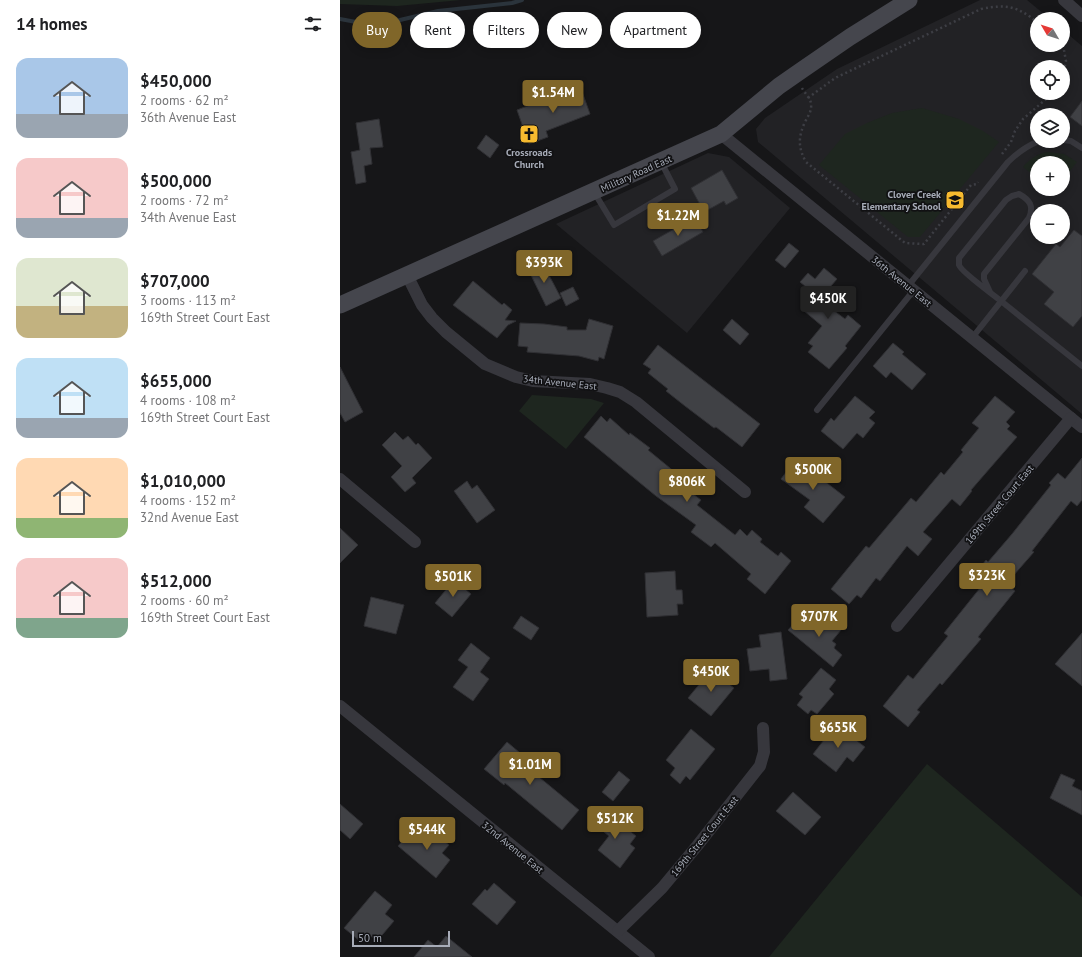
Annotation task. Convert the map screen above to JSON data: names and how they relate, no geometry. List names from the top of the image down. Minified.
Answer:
{"streets":{"street":["Military Road East","36th Avenue East","34th Avenue East","169th Street Court East","32nd Avenue East"]},"crossings":[["Military Road East","36th Avenue East"],["Military Road East","34th Avenue East"],["36th Avenue East","169th Street Court East"],["169th Street Court East","32nd Avenue East"]],"places":{"church":["Crossroads Church"],"school or university":["Clover Creek Elementary School"]},"scale_bar":"50 m","north":"top left","page":{"heading":"14 homes","map_buttons":["+","−"],"chip":["Buy","Rent","Filters","New","Apartment"],"list":[{"name":"$450,000","note":"2 rooms · 62 m² · 36th Avenue East"},{"name":"$500,000","note":"2 rooms · 72 m² · 34th Avenue East"},{"name":"$707,000","note":"3 rooms · 113 m² · 169th Street Court East"},{"name":"$655,000","note":"4 rooms · 108 m² · 169th Street Court East"},{"name":"$1,010,000","note":"4 rooms · 152 m² · 32nd Avenue East"},{"name":"$512,000","note":"2 rooms · 60 m² · 169th Street Court East"}],"price":["$1.54M","$1.22M","$393K","$450K","$500K","$806K","$323K","$501K","$707K","$450K","$655K","$1.01M","$512K","$544K"],"scale":"50 m"}}
